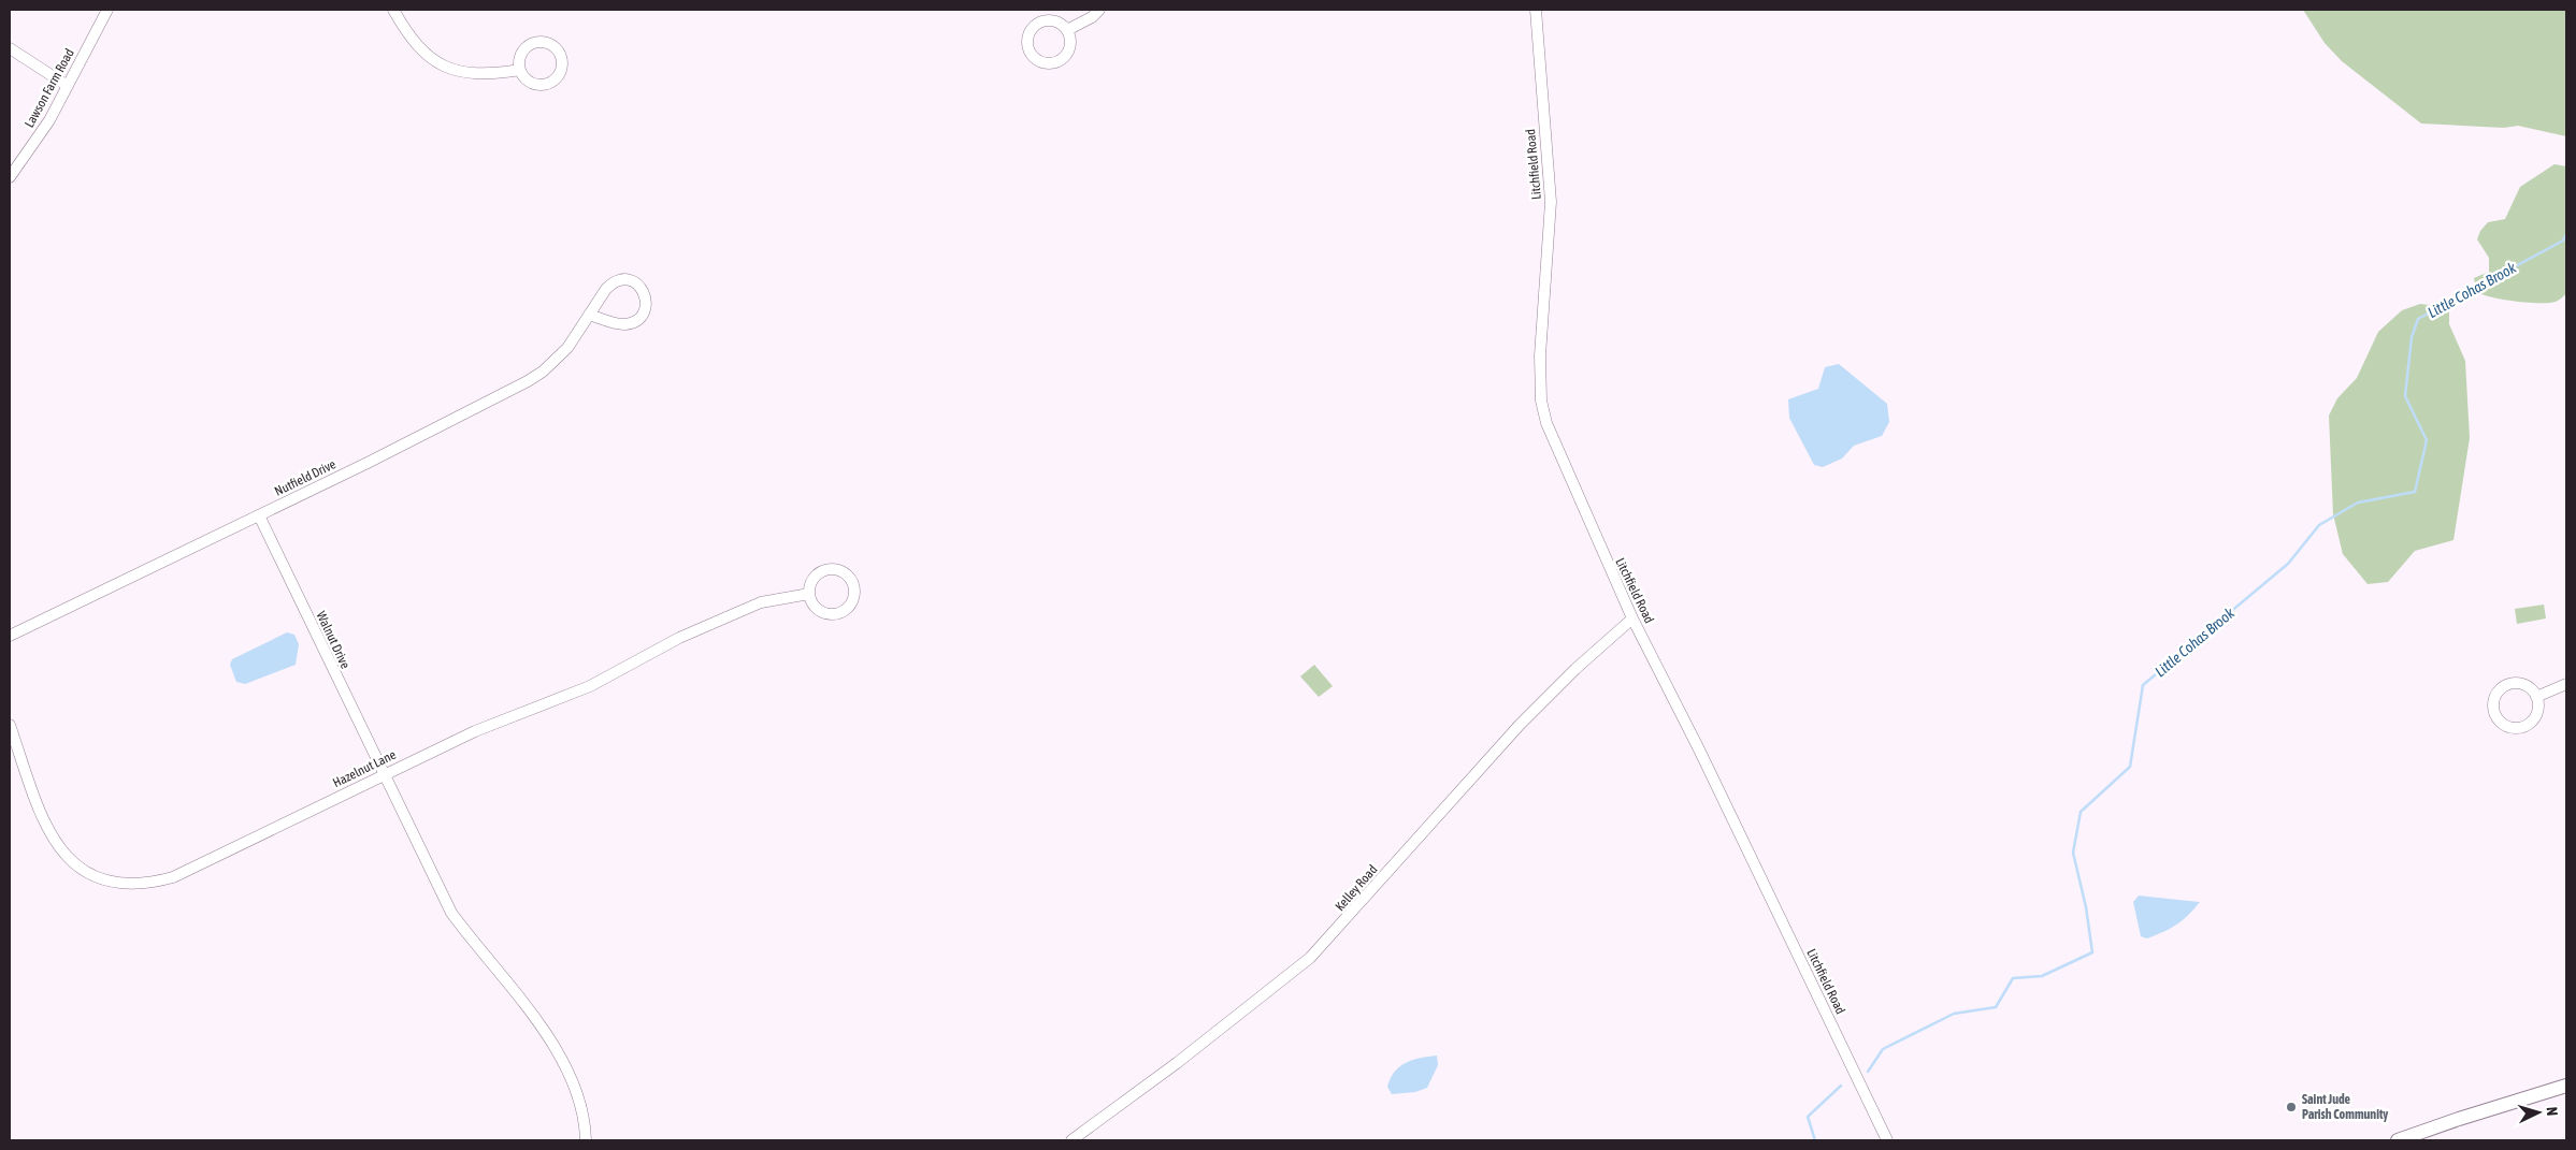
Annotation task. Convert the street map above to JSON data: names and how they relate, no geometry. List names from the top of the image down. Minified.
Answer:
{"streets":{"street":["Lawson Farm Road","Litchfield Road","Nutfield Drive","Walnut Drive","Hazelnut Lane","Kelley Road"]},"crossings":[["Litchfield Road","Kelley Road"],["Nutfield Drive","Walnut Drive"],["Walnut Drive","Hazelnut Lane"]],"water":["Little Cohas Brook"],"places":["Saint Jude Parish Community"],"north":"right"}
